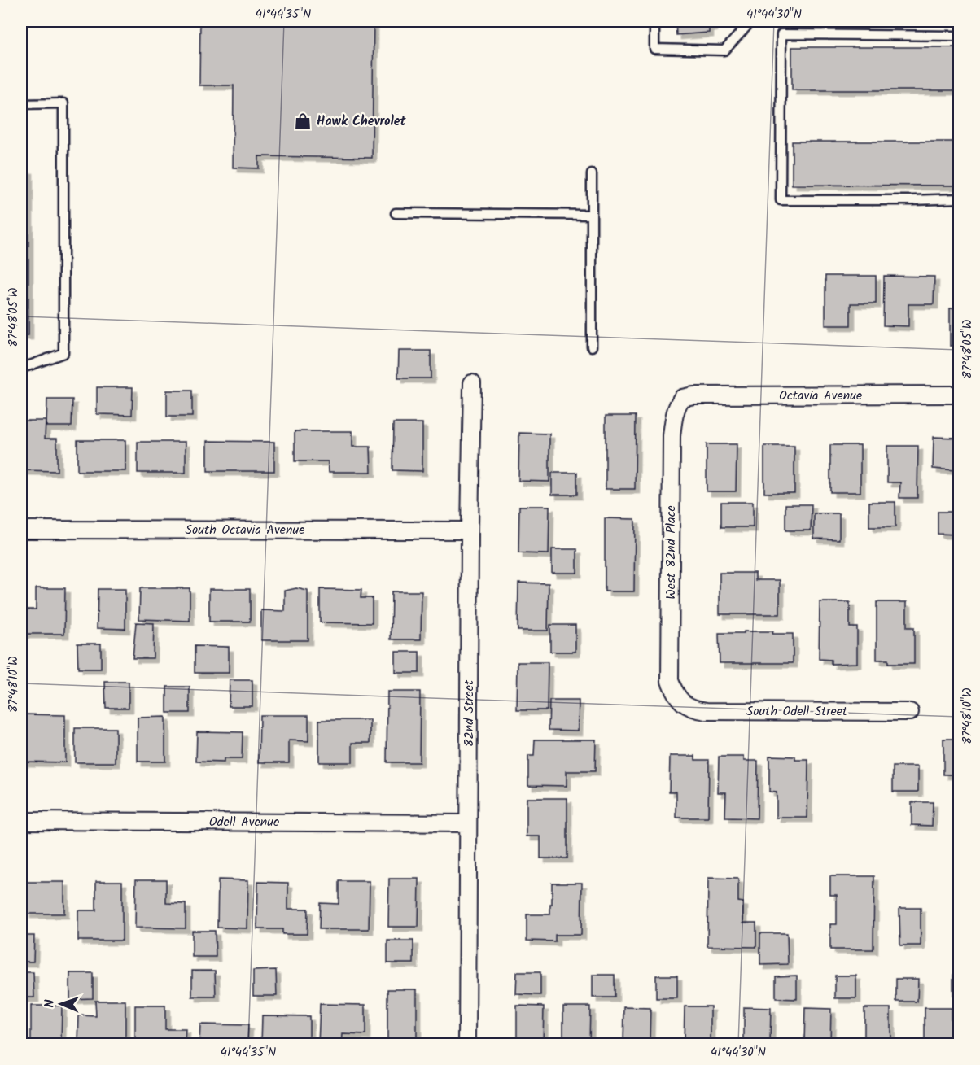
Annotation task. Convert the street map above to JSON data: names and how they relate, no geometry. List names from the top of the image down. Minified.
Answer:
{"streets":{"street":["Octavia Avenue","South Octavia Avenue","West 82nd Place","South Odell Street","82nd Street","Odell Avenue"]},"crossings":[["Octavia Avenue","West 82nd Place"],["South Octavia Avenue","82nd Street"],["West 82nd Place","South Odell Street"],["82nd Street","Odell Avenue"]],"places":{"shop":["Hawk Chevrolet"]},"north":"left","coordinates":["41°44'35\"N","41°44'30\"N","87°48'05\"W","87°48'10\"W"]}
